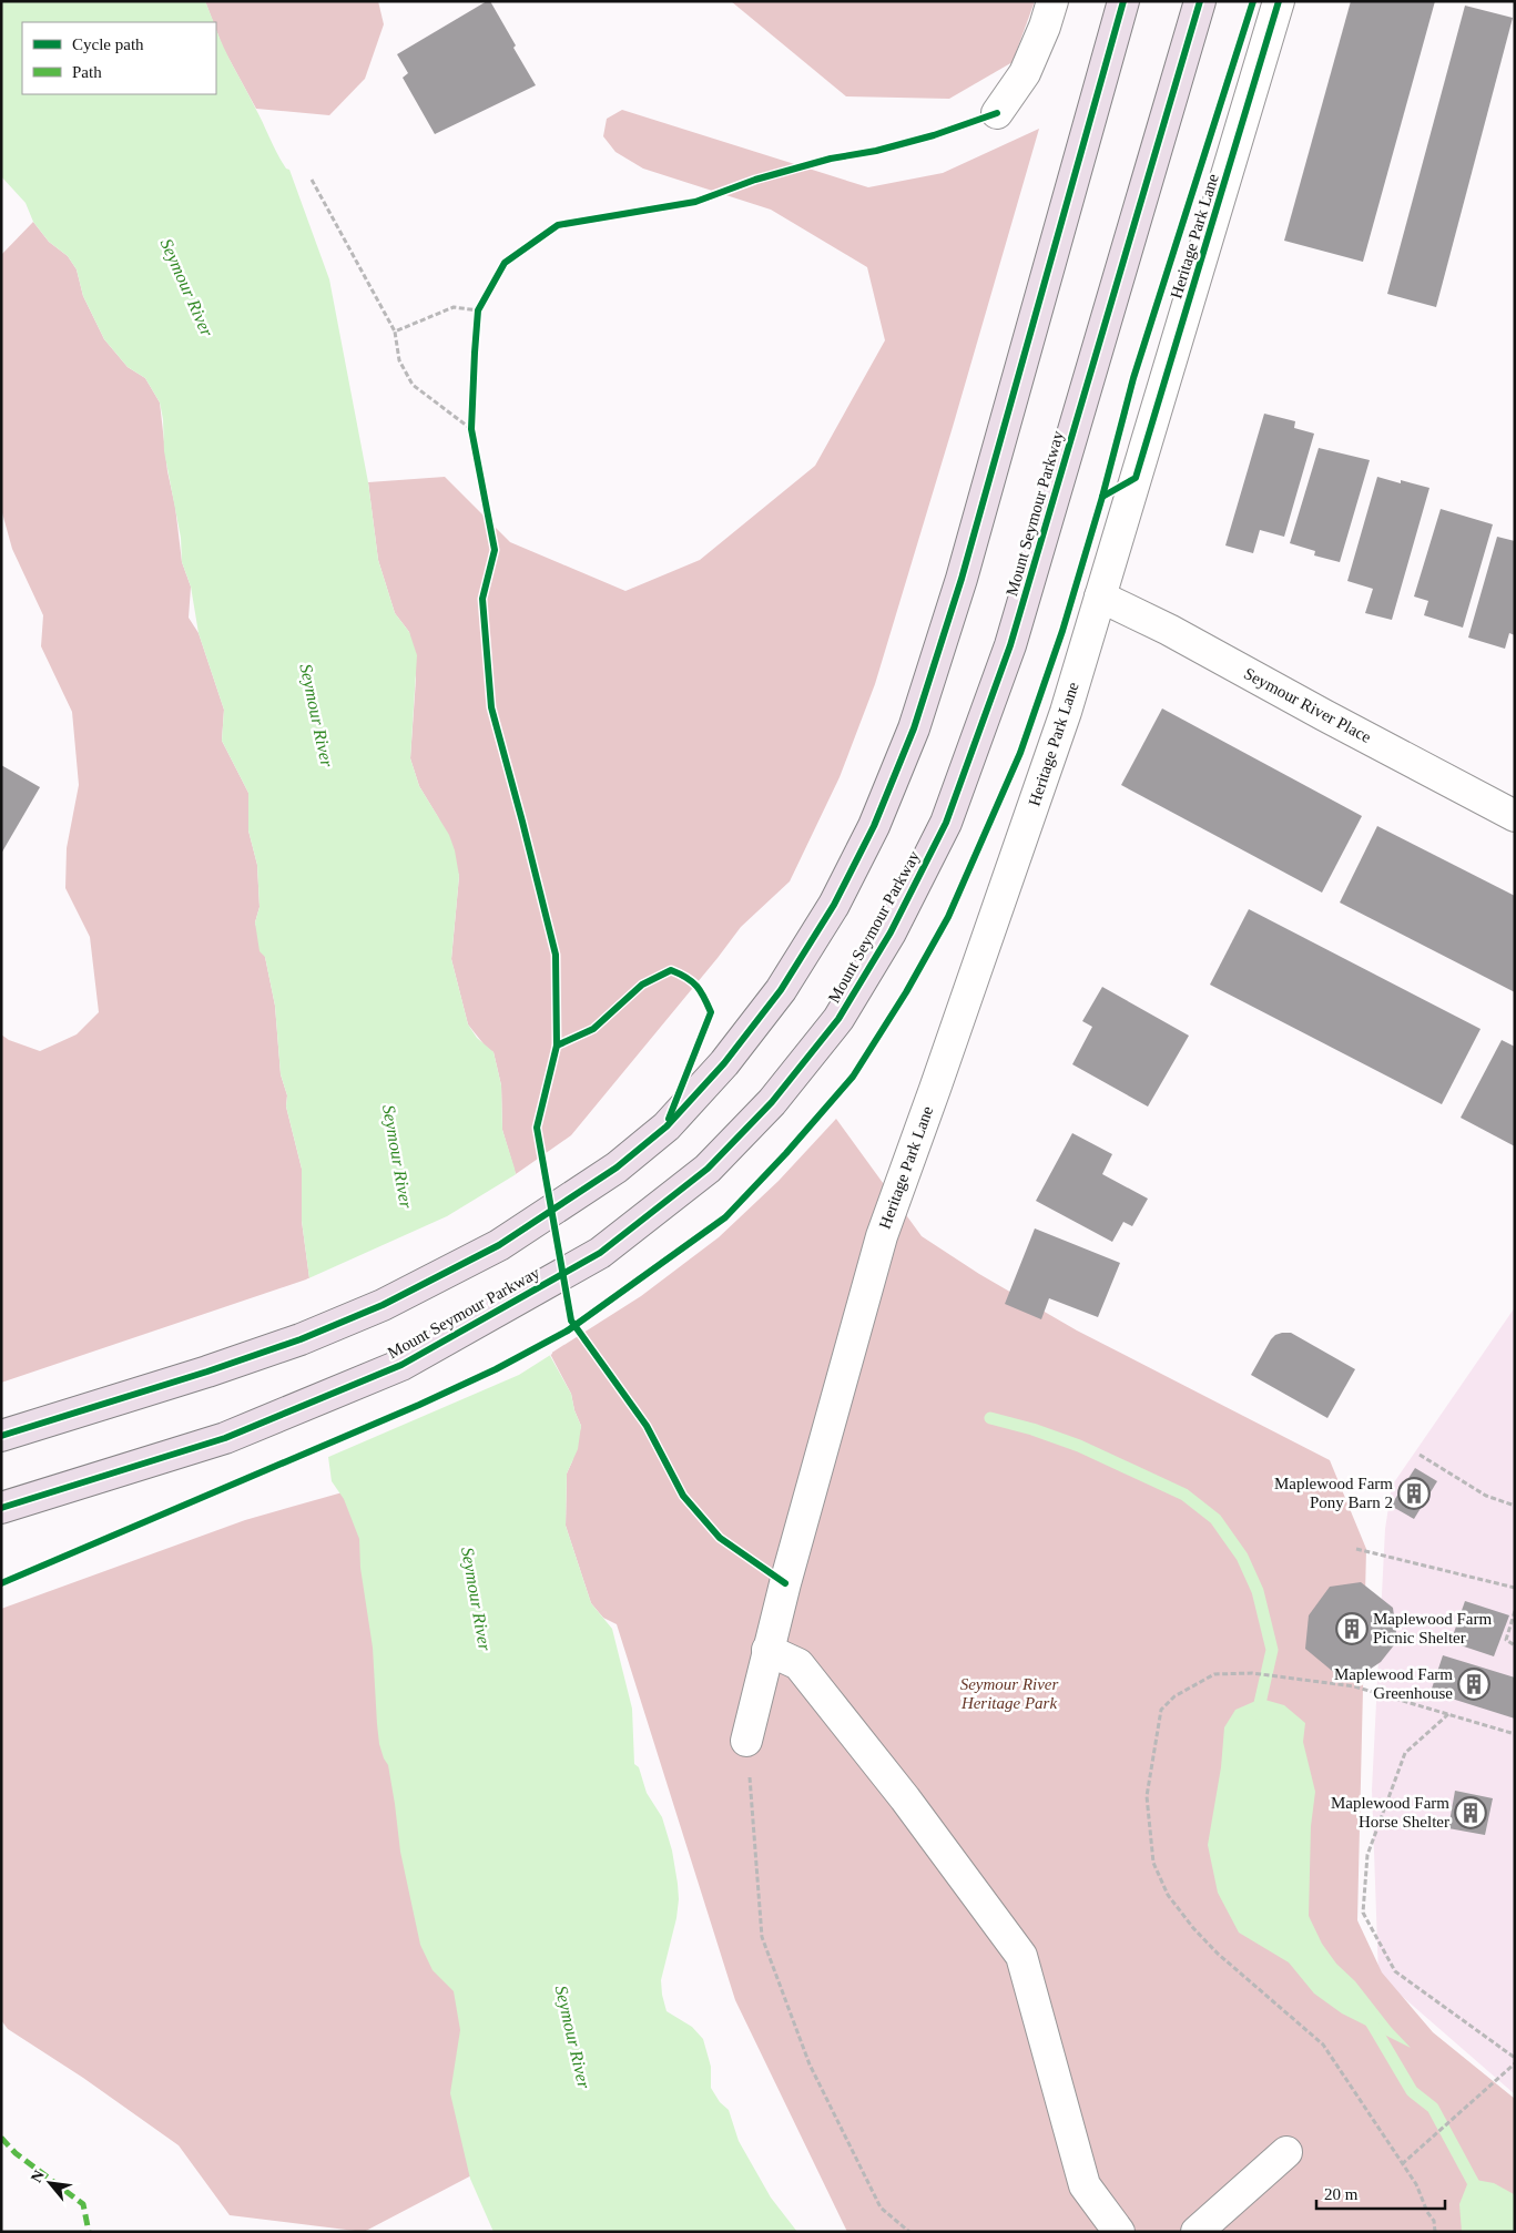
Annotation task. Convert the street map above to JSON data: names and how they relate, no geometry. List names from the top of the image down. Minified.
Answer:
{"streets":{"main road":["Mount Seymour Parkway"],"street":["Heritage Park Lane","Seymour River Place"]},"crossings":[["Heritage Park Lane","Seymour River Place"]],"water":["Seymour River"],"parks":["Seymour River Heritage Park"],"places":{"building":["Maplewood Farm Pony Barn 2","Maplewood Farm Picnic Shelter","Maplewood Farm Greenhouse","Maplewood Farm Horse Shelter"]},"legend":["Cycle path","Path"],"scale_bar":"20 m","north":"top left"}
